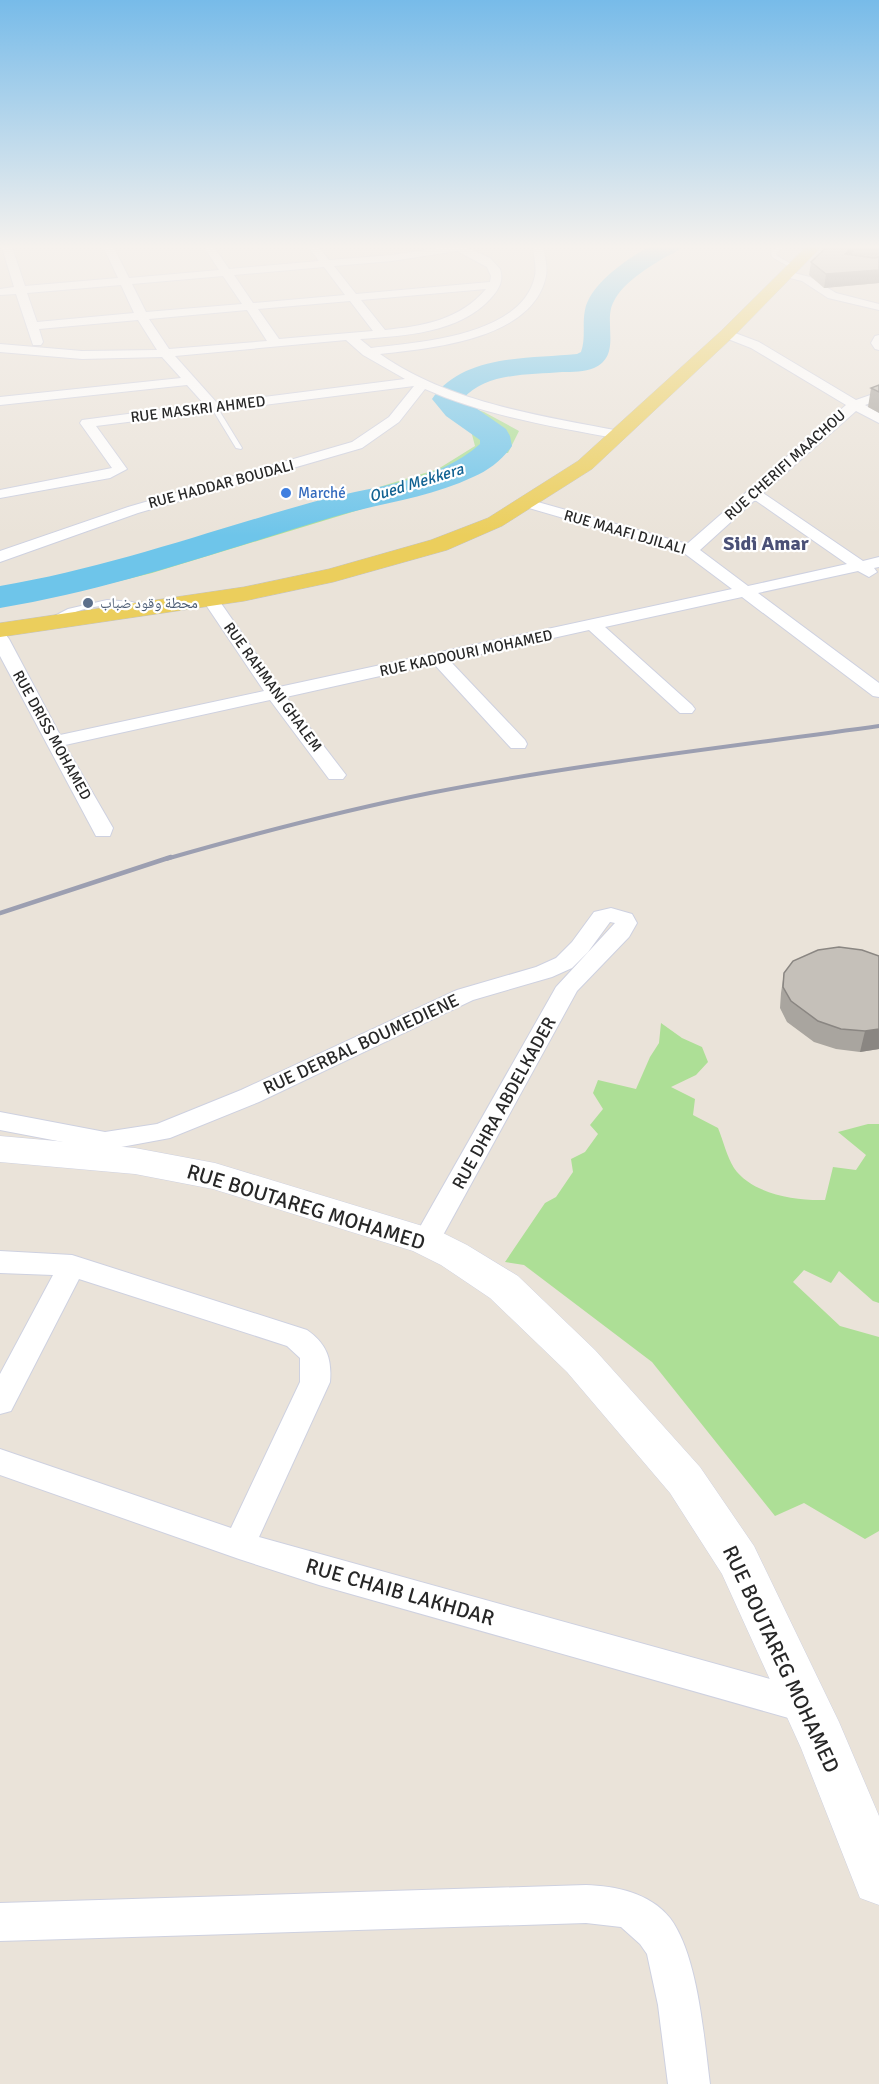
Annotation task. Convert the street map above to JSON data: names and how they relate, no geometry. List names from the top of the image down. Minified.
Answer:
{"streets":{"street":["RUE MASKRI AHMED","RUE CHERIFI MAACHOU","RUE HADDAR BOUDALI","RUE MAAFI DJILALI","RUE KADDOURI MOHAMED","RUE RAHMANI GHALEM","RUE DRISS MOHAMED","RUE DERBAL BOUMEDIENE","RUE DHRA ABDELKADER","RUE BOUTAREG MOHAMED","RUE CHAIB LAKHDAR"]},"crossings":[["RUE MASKRI AHMED","RUE HADDAR BOUDALI"],["RUE CHERIFI MAACHOU","RUE MAAFI DJILALI"],["RUE MAAFI DJILALI","RUE KADDOURI MOHAMED"],["RUE KADDOURI MOHAMED","RUE RAHMANI GHALEM"],["RUE KADDOURI MOHAMED","RUE DRISS MOHAMED"],["RUE DERBAL BOUMEDIENE","RUE DHRA ABDELKADER"],["RUE DHRA ABDELKADER","RUE BOUTAREG MOHAMED"],["RUE BOUTAREG MOHAMED","RUE CHAIB LAKHDAR"]],"districts":["Sidi Amar"],"water":["Oued Mekkera"],"places":["Marché","محطة وقود ضباب"]}
